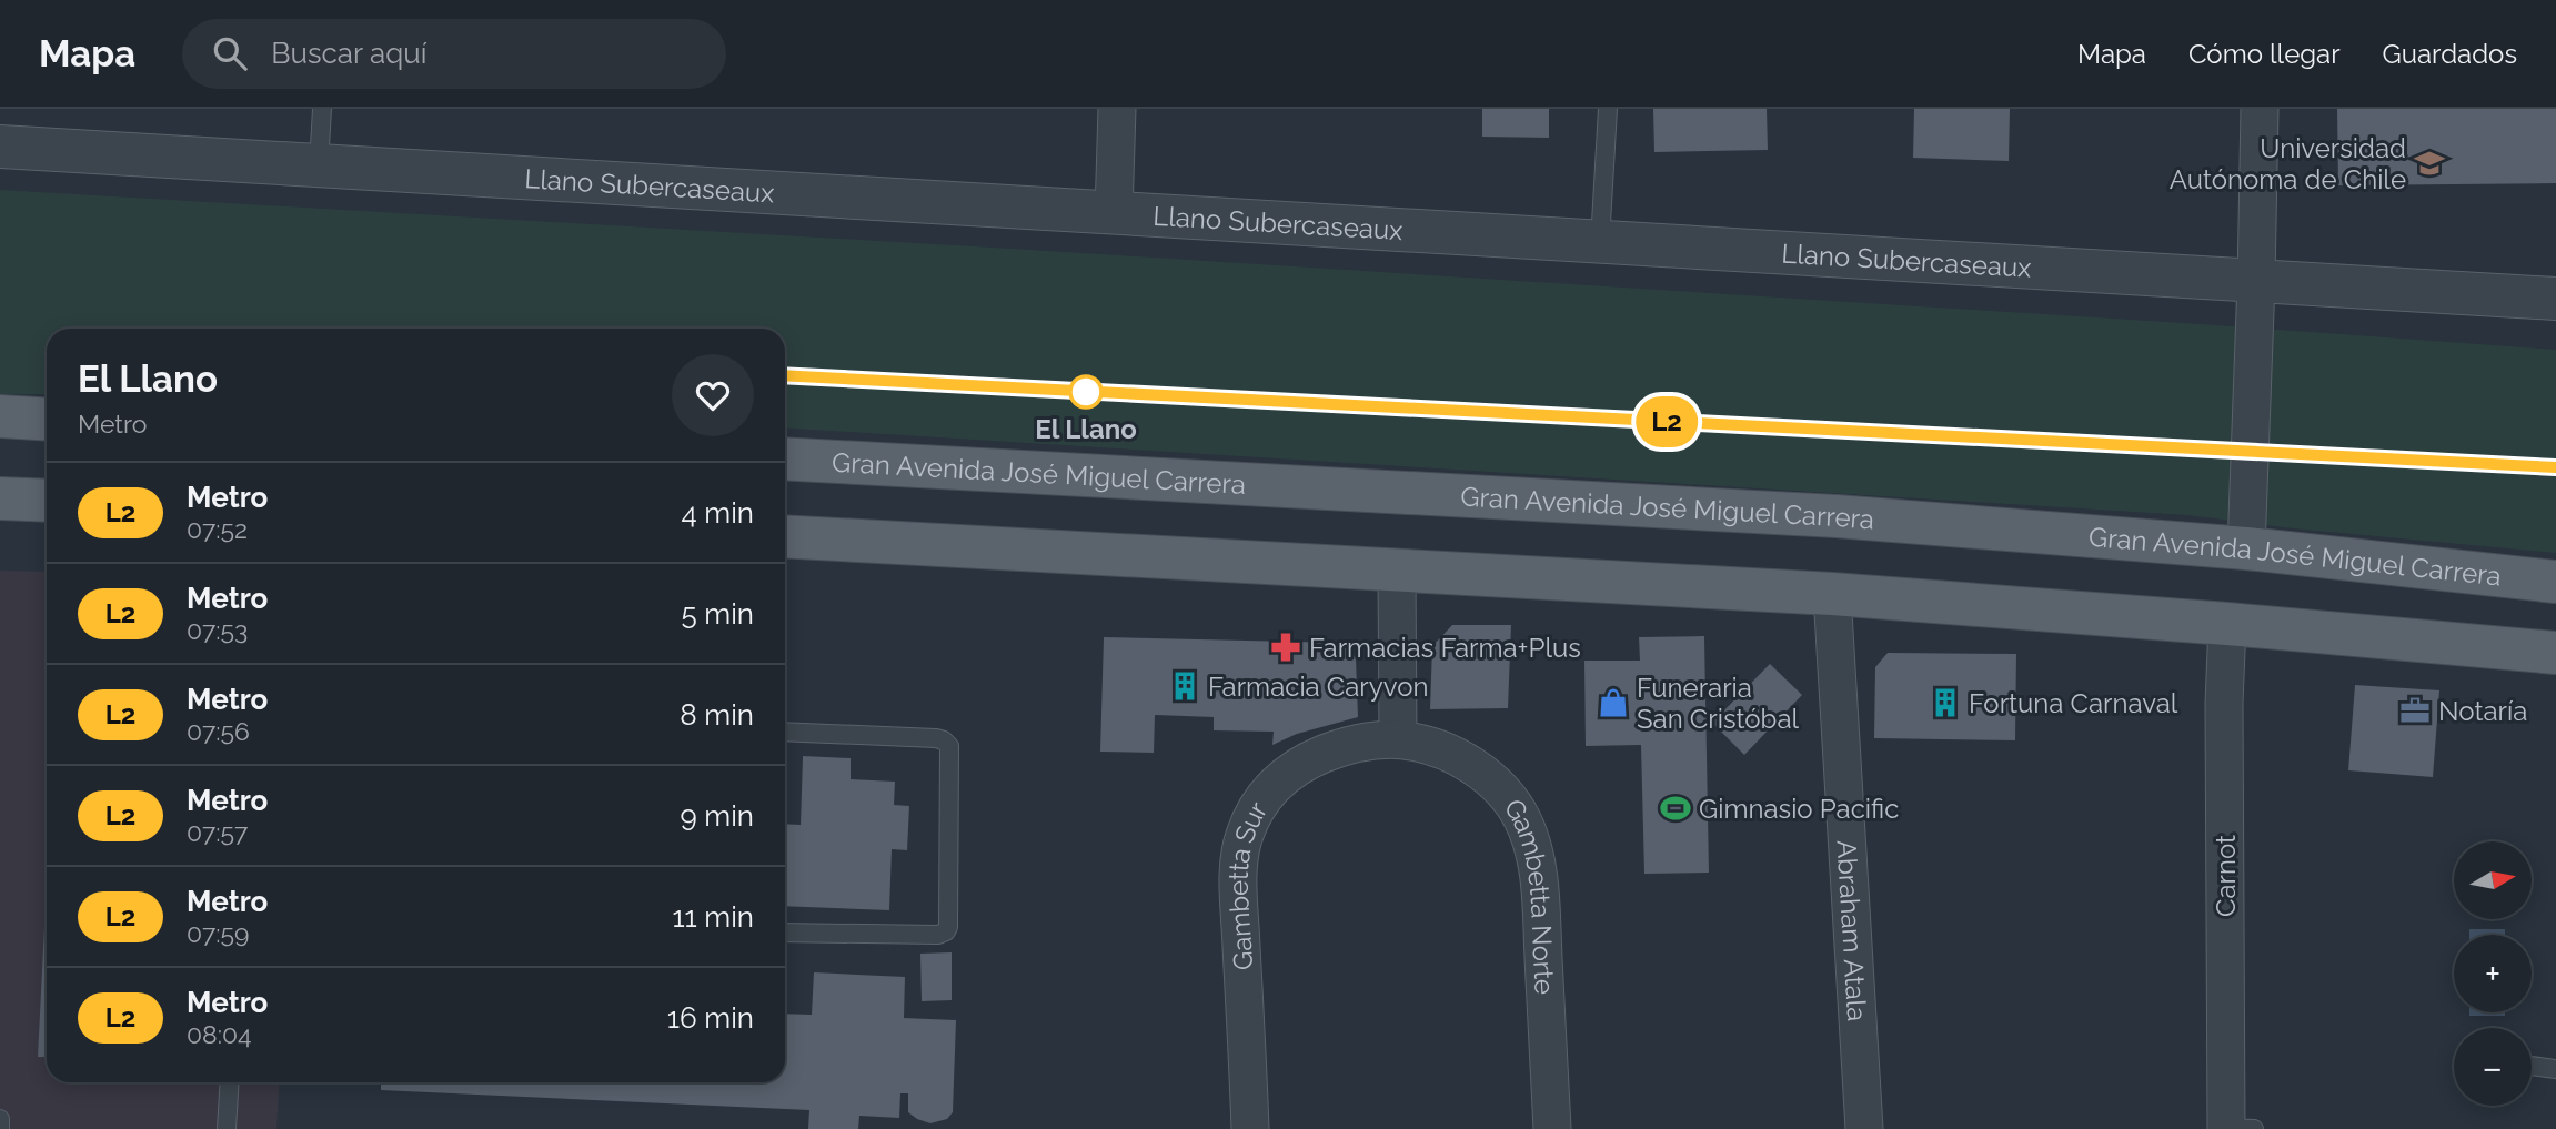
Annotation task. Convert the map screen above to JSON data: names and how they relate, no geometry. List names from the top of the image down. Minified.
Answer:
{"streets":{"main road":["Gran Avenida José Miguel Carrera"],"street":["Llano Subercaseaux","Carnot","Gambetta Sur","Gambetta Norte","Abraham Atala"]},"crossings":[["Gambetta Sur","Gambetta Norte"]],"places":{"school or university":["Universidad Autónoma de Chile"],"other":["El Llano"],"pharmacy":["Farmacias Farma+Plus"],"building":["Farmacia Caryvon","Fortuna Carnaval"],"shop":["Funeraria San Cristóbal"],"office":["Notaría"],"sports":["Gimnasio Pacific"]},"lines":["metro line L2"],"north":"right","page":{"header":"Mapa","search":"Buscar aquí","nav":["Mapa","Cómo llegar","Guardados"],"on_map":"L2","heading":["El Llano","Metro"],"list":[{"mark":"L2","name":"Metro","note":"07:52","value":"4 min"},{"mark":"L2","name":"Metro","note":"07:53","value":"5 min"},{"mark":"L2","name":"Metro","note":"07:56","value":"8 min"},{"mark":"L2","name":"Metro","note":"07:57","value":"9 min"},{"mark":"L2","name":"Metro","note":"07:59","value":"11 min"},{"mark":"L2","name":"Metro","note":"08:04","value":"16 min"}],"map_buttons":["+","−"]}}
